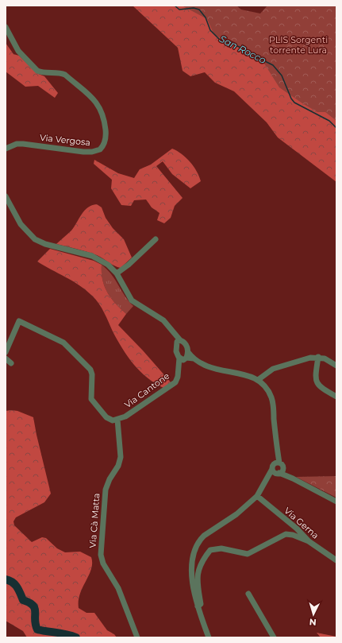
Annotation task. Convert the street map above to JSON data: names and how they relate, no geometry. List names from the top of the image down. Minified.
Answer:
{"streets":{"street":["Via Vergosa","Via Cantone","Via Cà Matta","Via Gerna"]},"crossings":[["Via Cantone","Via Cà Matta"]],"water":["San Rocco"],"parks":["PLIS Sorgenti torrente Lura"],"north":"bottom"}
